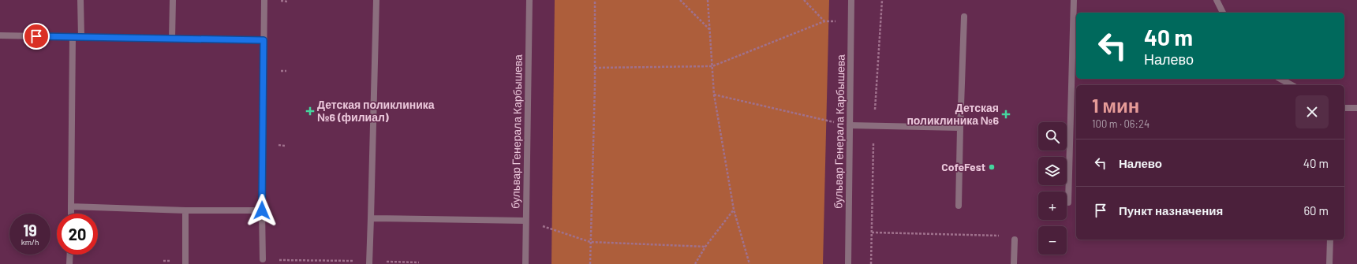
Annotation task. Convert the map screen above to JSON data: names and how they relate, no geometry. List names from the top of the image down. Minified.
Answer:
{"streets":{"street":["бульвар Генерала Карбышева"]},"places":{"health":["Детская поликлиника №6 (филиал)","Детская поликлиника №6"],"other":["CofeFest"]},"page":{"turn":["40 m","Налево"],"heading":["1 мин","100 m · 06:24"],"map_buttons":["+","−"],"list":[{"name":"Налево","value":"40 m"},{"name":"Пункт назначения","value":"60 m"}],"speed":"19 km/h","limit":"20"}}
